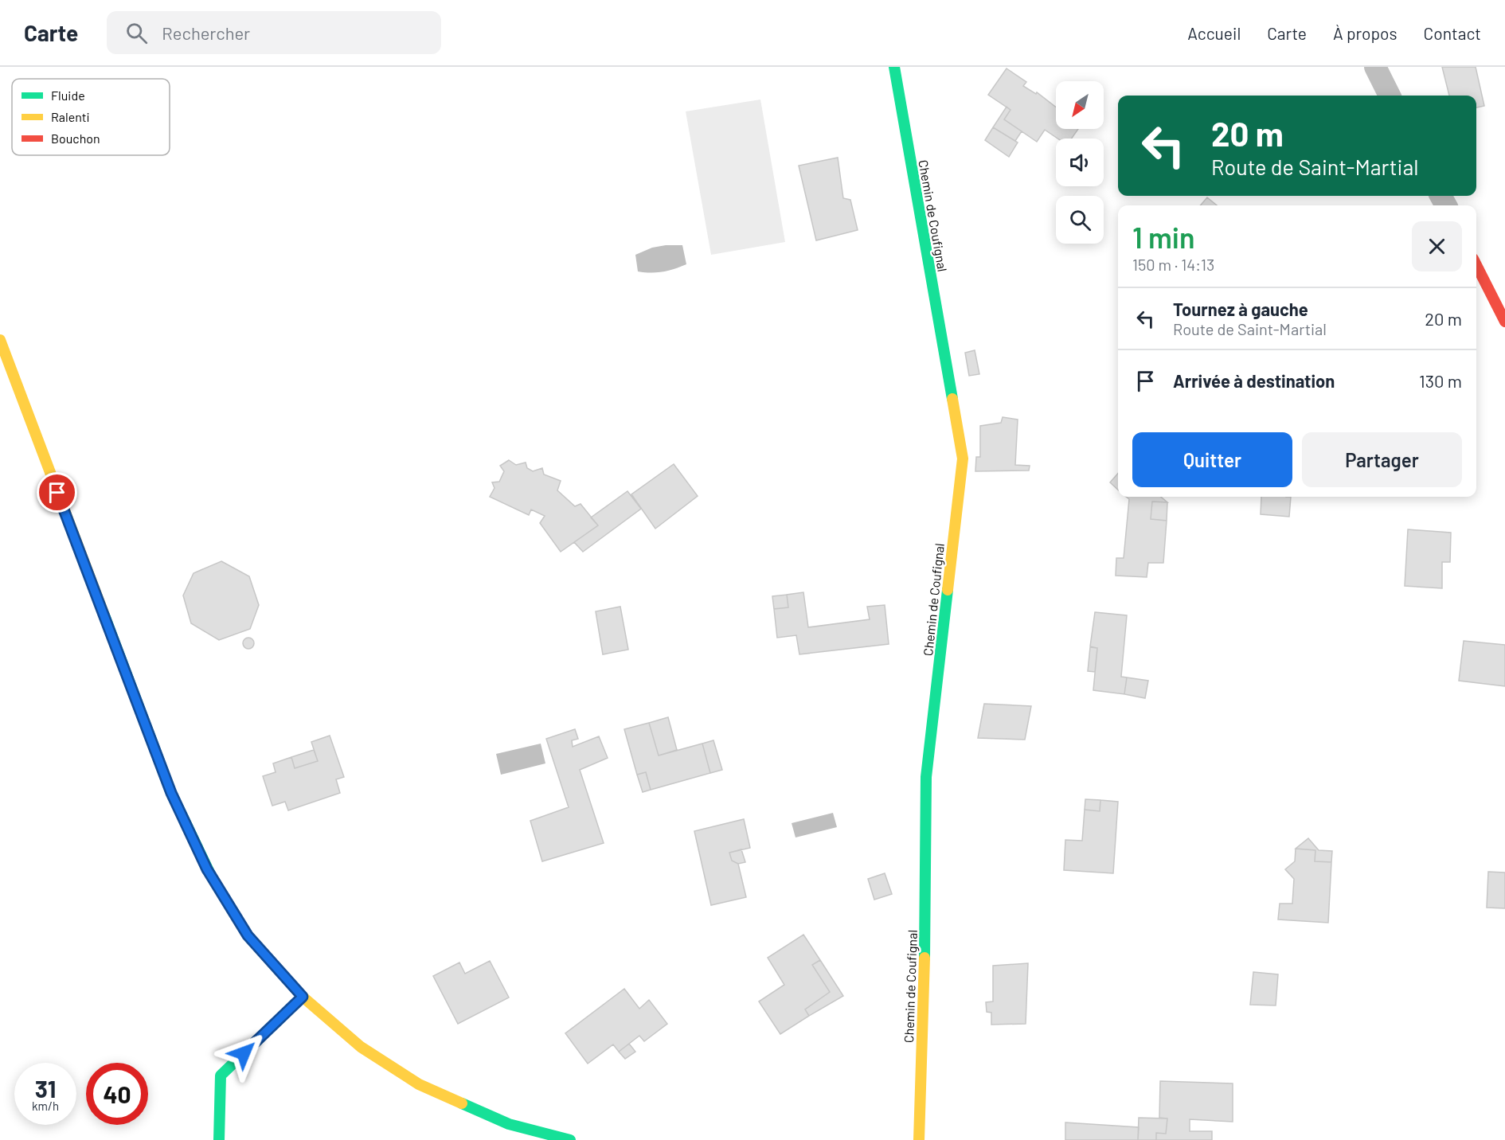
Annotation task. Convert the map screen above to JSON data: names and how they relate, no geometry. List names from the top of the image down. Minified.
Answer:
{"streets":{"street":["Chemin de Coufignal"]},"legend":["Fluide","Ralenti","Bouchon"],"north":"bottom left","page":{"header":"Carte","search":"Rechercher","nav":["Accueil","Carte","À propos","Contact"],"turn":["20 m","Route de Saint-Martial"],"heading":["1 min","150 m · 14:13"],"list":[{"name":"Tournez à gauche","note":"Route de Saint-Martial","value":"20 m"},{"name":"Arrivée à destination","value":"130 m"}],"buttons":["Quitter","Partager"],"speed":"31 km/h","limit":"40"}}
